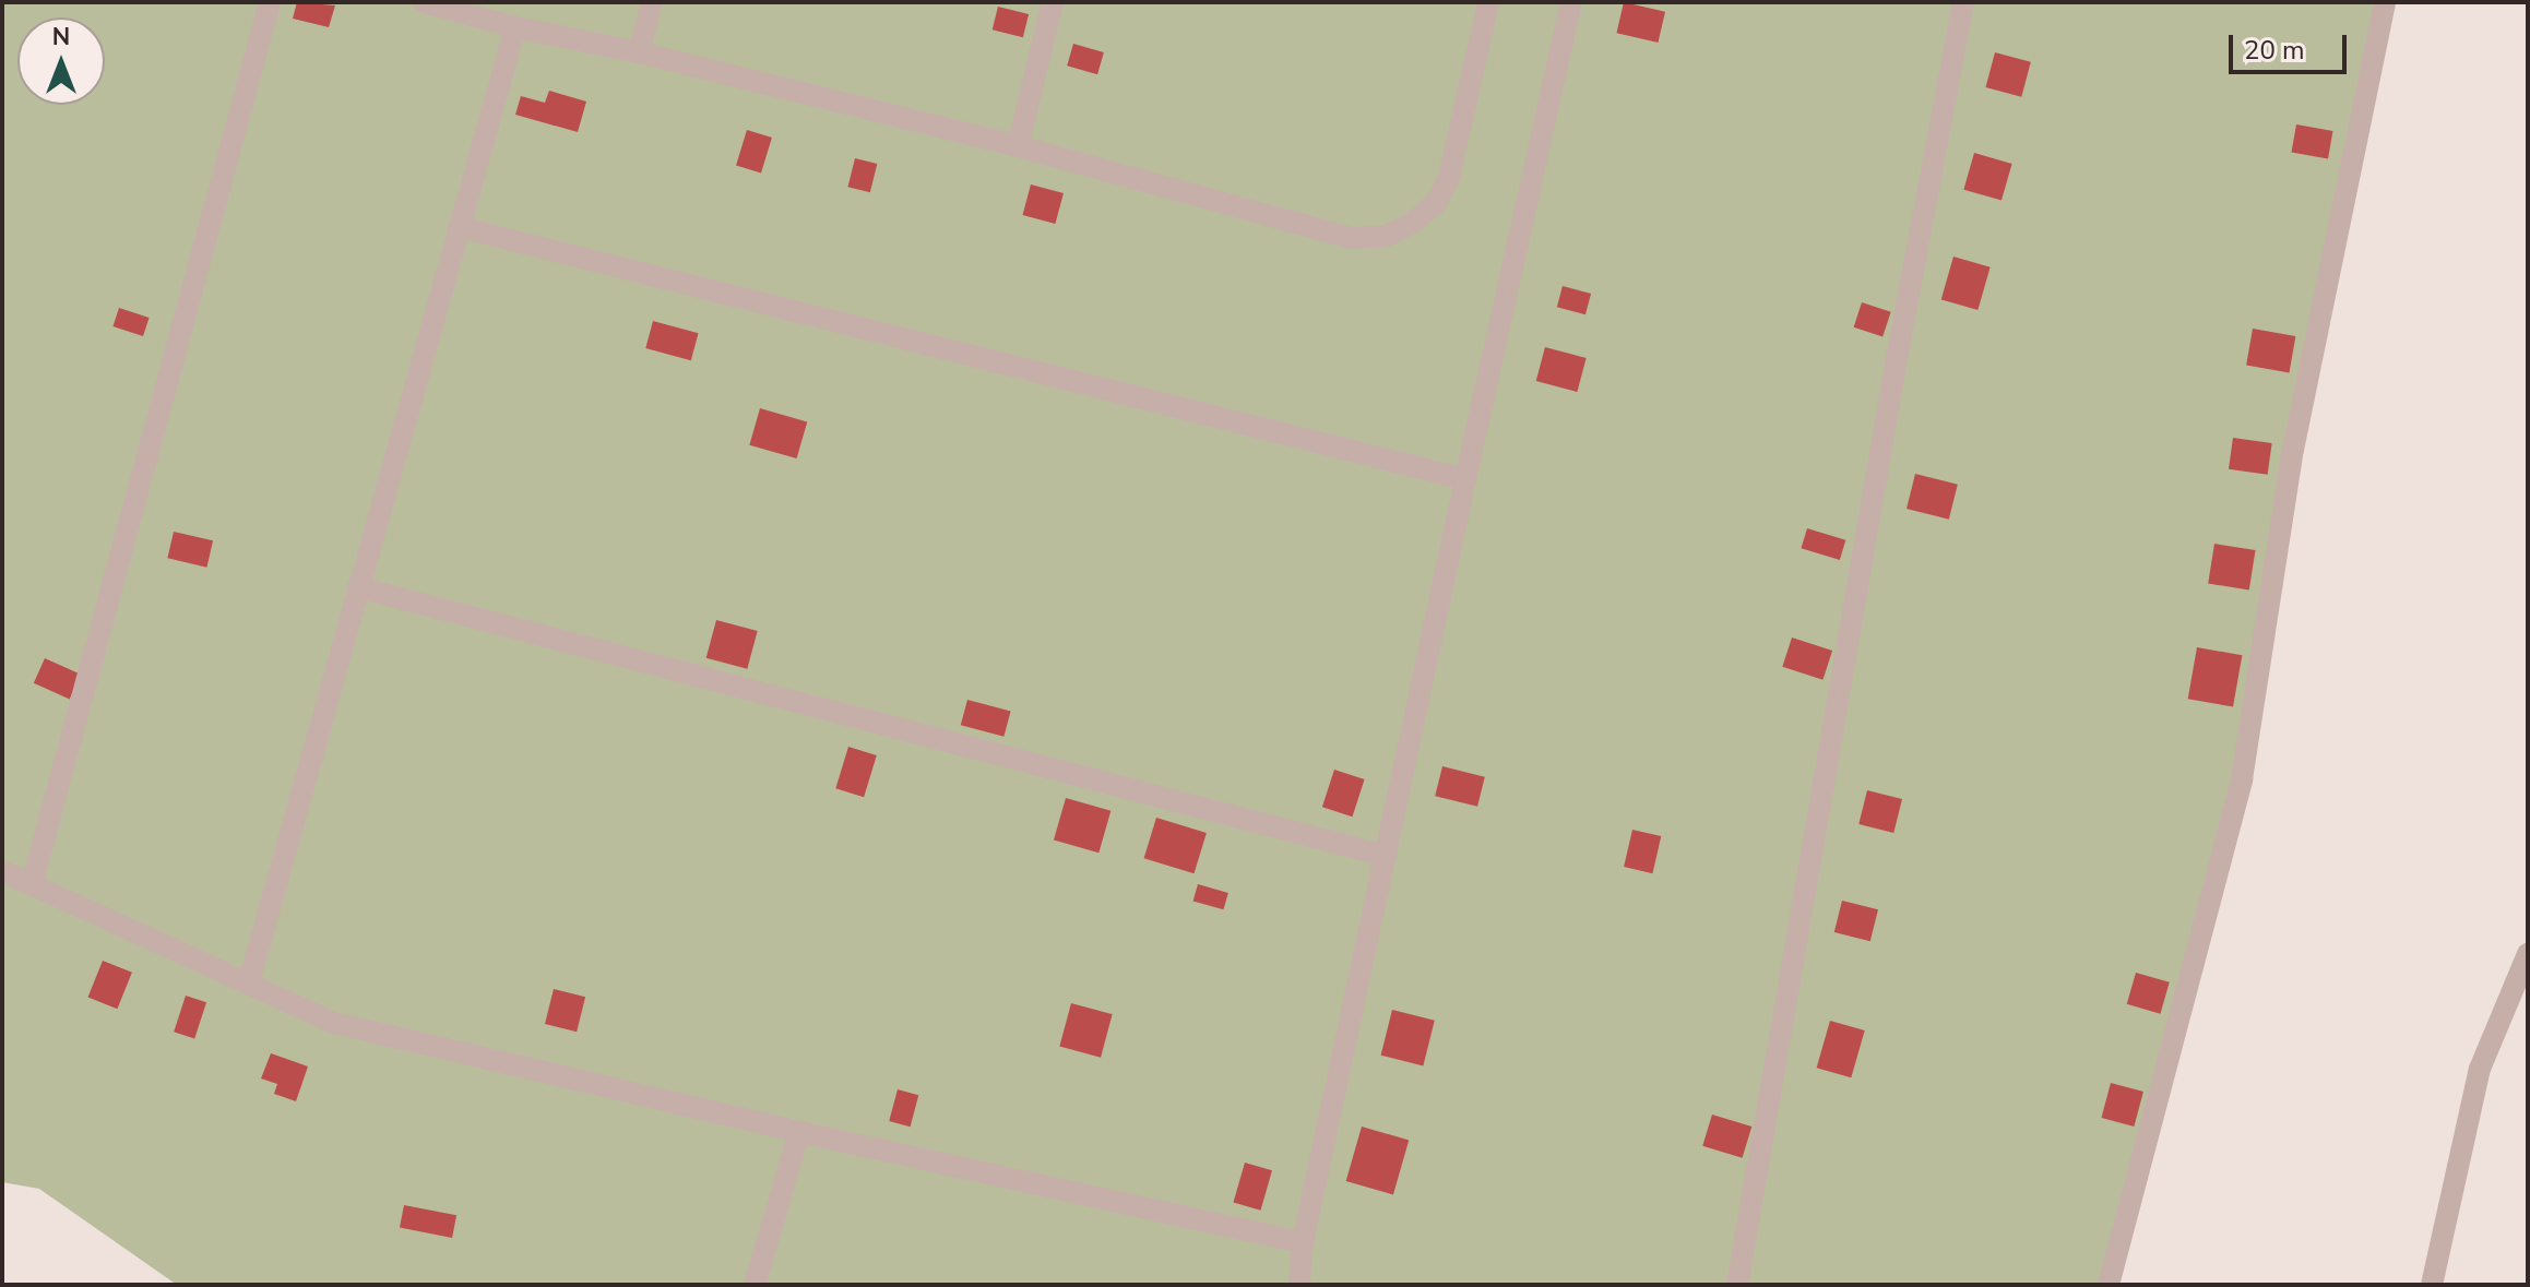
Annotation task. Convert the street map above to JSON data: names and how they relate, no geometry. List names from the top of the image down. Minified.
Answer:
{"scale_bar":"20 m","north":"top"}
